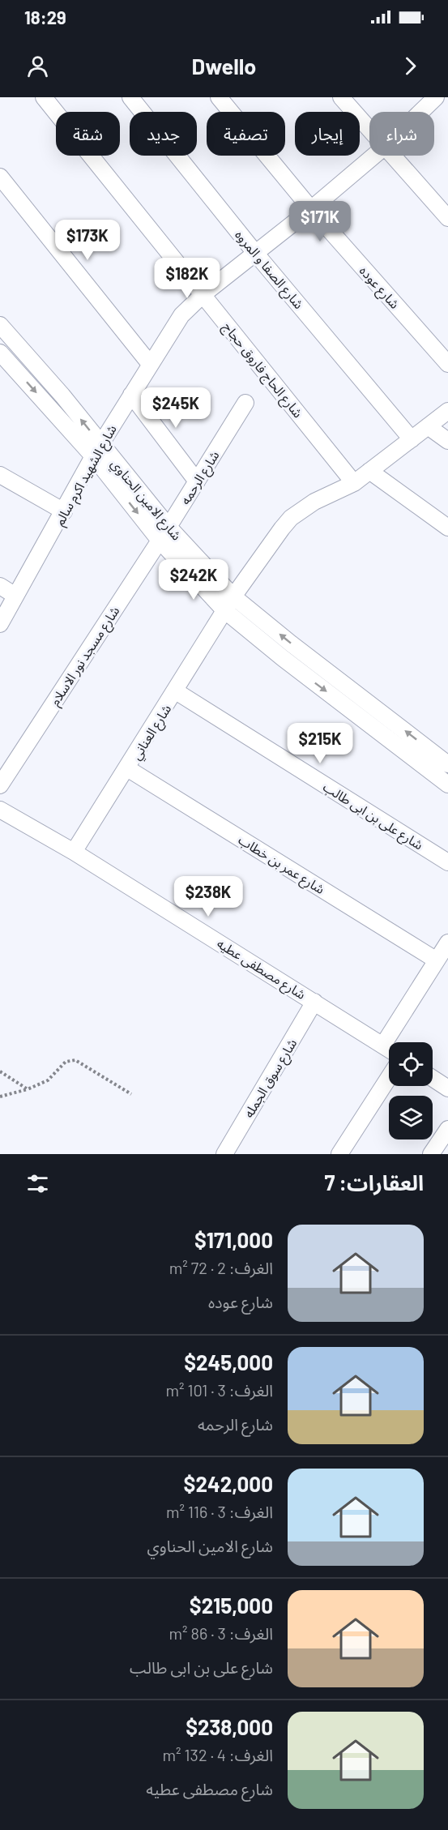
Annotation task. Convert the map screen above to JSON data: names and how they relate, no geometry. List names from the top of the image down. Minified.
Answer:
{"streets":{"street":["شارع الصفا و المروه","شارع عوده","شارع الحاج فاروق حجاج","شارع الشهيد اكرم سالم","شارع الرحمه","شارع الامين الحناوي","شارع مسجد نور الاسلام","شارع العناني","شارع على بن ابى طالب","شارع عمر بن خطاب","شارع مصطفى عطيه","شارع سوق الجمله"]},"crossings":[["شارع الصفا و المروه","شارع الشهيد اكرم سالم"],["شارع الصفا و المروه","شارع العناني"],["شارع عوده","شارع الشهيد اكرم سالم"],["شارع الحاج فاروق حجاج","شارع الشهيد اكرم سالم"],["شارع الحاج فاروق حجاج","شارع العناني"],["شارع الشهيد اكرم سالم","شارع الامين الحناوي"],["شارع الرحمه","شارع الامين الحناوي"],["شارع الرحمه","شارع مسجد نور الاسلام"],["شارع الامين الحناوي","شارع مسجد نور الاسلام"],["شارع الامين الحناوي","شارع العناني"],["شارع العناني","شارع على بن ابى طالب"],["شارع العناني","شارع عمر بن خطاب"],["شارع العناني","شارع مصطفى عطيه"],["شارع مصطفى عطيه","شارع سوق الجمله"]],"page":{"status":"18:29","header":"Dwello","chip":["شراء","إيجار","تصفية","جديد","شقة"],"price":["$171K","$173K","$182K","$245K","$242K","$215K","$238K"],"heading":"العقارات: 7","list":[{"name":"$171,000","note":"الغرف: 2 · 72 m² · شارع عوده"},{"name":"$245,000","note":"الغرف: 3 · 101 m² · شارع الرحمه"},{"name":"$242,000","note":"الغرف: 3 · 116 m² · شارع الامين الحناوي"},{"name":"$215,000","note":"الغرف: 3 · 86 m² · شارع على بن ابى طالب"},{"name":"$238,000","note":"الغرف: 4 · 132 m² · شارع مصطفى عطيه"}]}}
